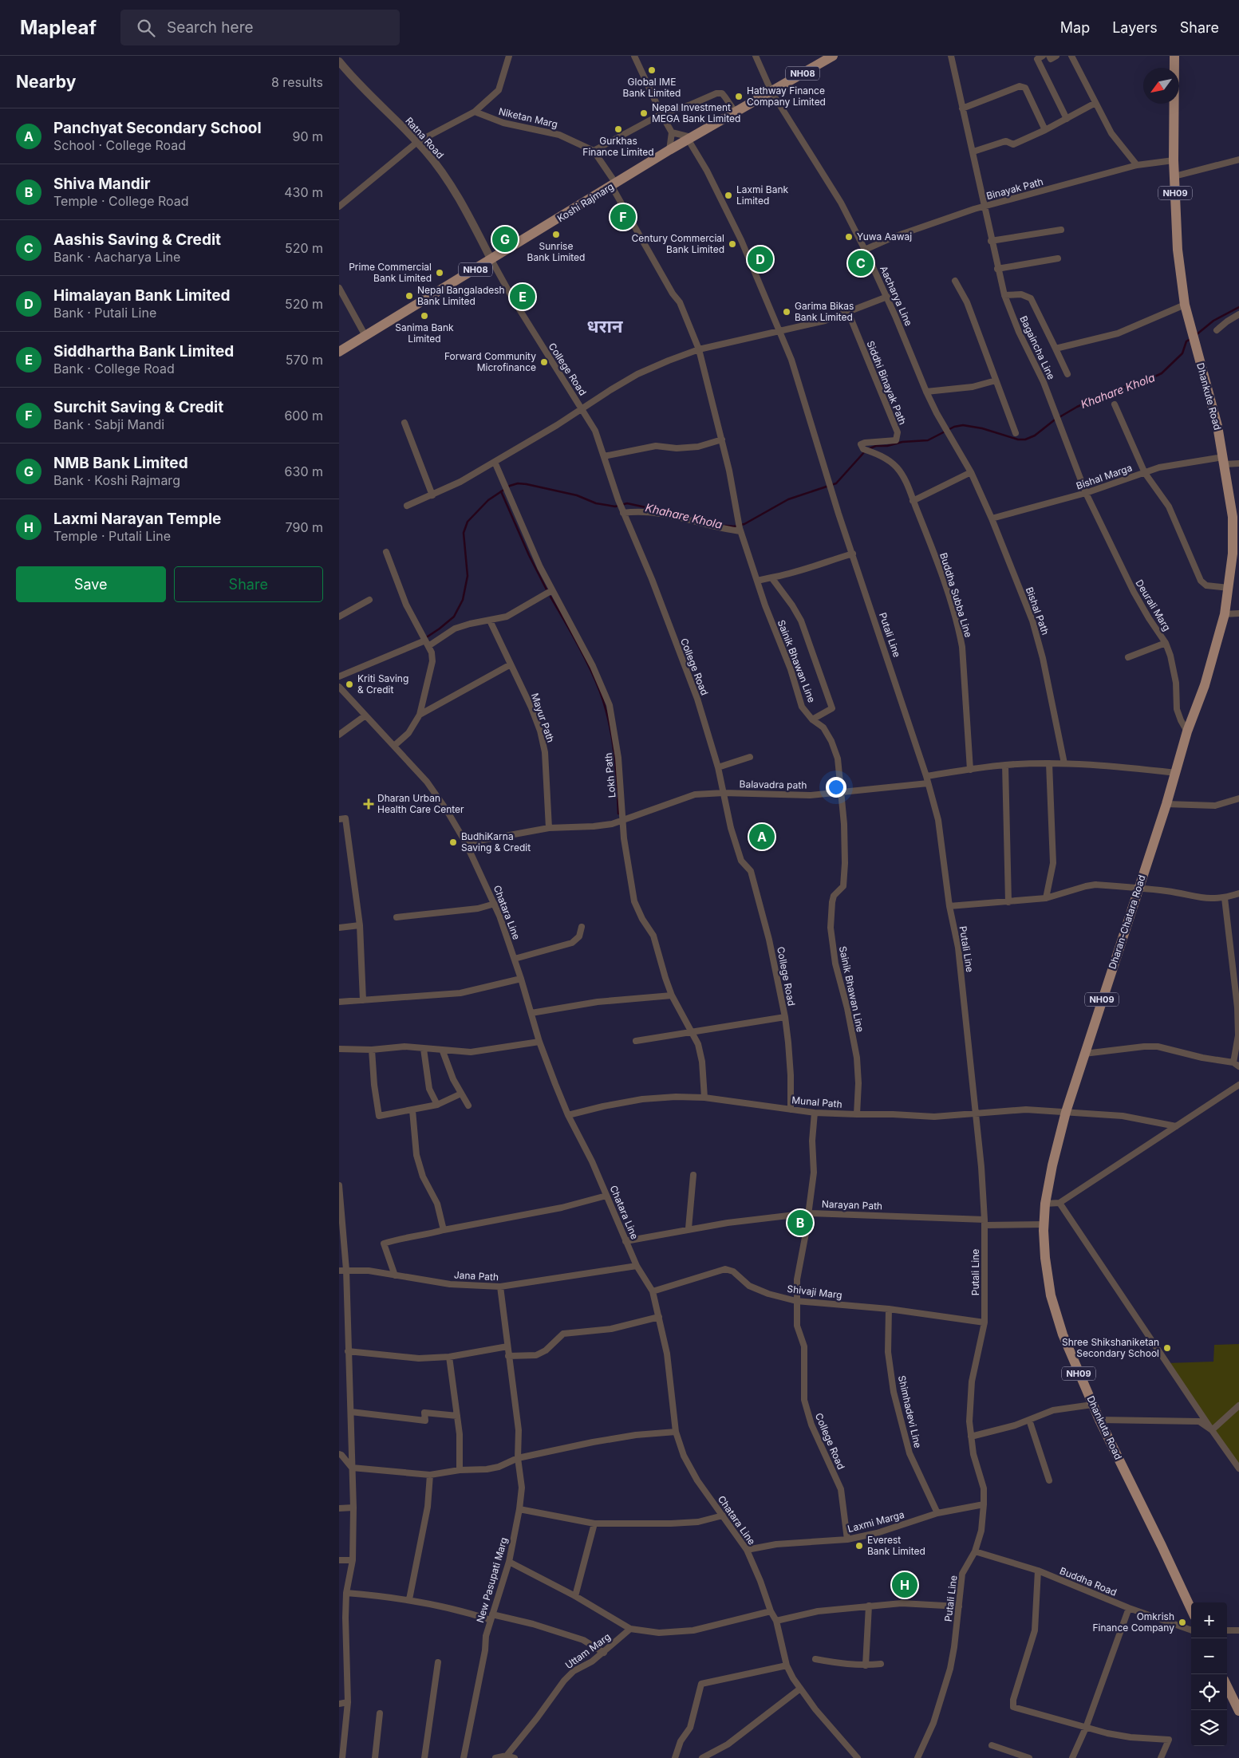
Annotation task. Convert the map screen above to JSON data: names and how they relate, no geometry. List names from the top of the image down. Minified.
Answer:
{"streets":{"main road":["NH08","NH09","Koshi Rajmarg","Dhankute Road","Dharan-Chatara Road","Dhankuta Road"],"street":["Niketan Marg","Ratna Road","Binayak Path","Aacharya Line","Bagaincha Line","College Road","Siddhi Binayak Path","Bishal Marga","Buddha Subba Line","Deurali Marg","Bishal Path","Putali Line","Sainik Bhawan Line","Mayur Path","Lokh Path","Balavadra path","Chatara Line","Munal Path","Narayan Path","Jana Path","Shivaji Marg","Shimhadevi Line","Laxmi Marga","New Pasupati Marg","Buddha Road","Uttam Marg"]},"crossings":[["Niketan Marg","Sainik Bhawan Line"],["Ratna Road","Koshi Rajmarg"],["Ratna Road","College Road"],["Binayak Path","Aacharya Line"],["Binayak Path","Bagaincha Line"],["Binayak Path","Dhankute Road"],["Koshi Rajmarg","Aacharya Line"],["Koshi Rajmarg","College Road"],["Koshi Rajmarg","Putali Line"],["Koshi Rajmarg","Sainik Bhawan Line"],["Aacharya Line","Bishal Path"],["Bagaincha Line","Bishal Marga"],["Bagaincha Line","Deurali Marg"],["College Road","Balavadra path"],["College Road","Munal Path"],["College Road","Narayan Path"],["College Road","Shivaji Marg"],["College Road","Laxmi Marga"],["Siddhi Binayak Path","Buddha Subba Line"],["Dhankute Road","Bishal Marga"],["Dhankute Road","Deurali Marg"],["Dhankute Road","Dharan-Chatara Road"],["Bishal Marga","Deurali Marg"],["Bishal Marga","Bishal Path"],["Deurali Marg","Dharan-Chatara Road"],["Putali Line","Balavadra path"],["Putali Line","Munal Path"],["Putali Line","Narayan Path"],["Putali Line","Shivaji Marg"],["Putali Line","Laxmi Marga"],["Putali Line","Buddha Road"],["Sainik Bhawan Line","Balavadra path"],["Sainik Bhawan Line","Munal Path"],["Mayur Path","Balavadra path"],["Lokh Path","Balavadra path"],["Lokh Path","Munal Path"],["Balavadra path","Chatara Line"],["Chatara Line","Munal Path"],["Chatara Line","Narayan Path"],["Chatara Line","Jana Path"],["Chatara Line","Shivaji Marg"],["Chatara Line","Laxmi Marga"],["Dharan-Chatara Road","Munal Path"],["Dharan-Chatara Road","Dhankuta Road"],["Munal Path","Dhankuta Road"],["Narayan Path","Dhankuta Road"],["Jana Path","New Pasupati Marg"],["Shivaji Marg","Shimhadevi Line"],["Shimhadevi Line","Laxmi Marga"]],"districts":["धरान"],"water":["Khahare Khola"],"places":{"other":["Global IME Bank Limited","Hathway Finance Company Limited","Nepal Investment MEGA Bank Limited","Gurkhas Finance Limited","Laxmi Bank Limited","Sunrise Bank Limited","Yuwa Aawaj","Century Commercial Bank Limited","Prime Commercial Bank Limited","Nepal Bangaladesh Bank Limited","Garima Bikas Bank Limited","Sanima Bank Limited","Forward Community Microfinance","Kriti Saving & Credit","BudhiKarna Saving & Credit","Shree Shikshaniketan Secondary School","Everest Bank Limited","Omkrish Finance Company"],"health":["Dharan Urban Health Care Center"]},"north":"bottom left","page":{"header":"Mapleaf","search":"Search here","nav":["Map","Layers","Share"],"heading":["Nearby","8 results"],"list":[{"mark":"A","name":"Panchyat Secondary School","note":"School · College Road","value":"90 m"},{"mark":"B","name":"Shiva Mandir","note":"Temple · College Road","value":"430 m"},{"mark":"C","name":"Aashis Saving & Credit","note":"Bank · Aacharya Line","value":"520 m"},{"mark":"D","name":"Himalayan Bank Limited","note":"Bank · Putali Line","value":"520 m"},{"mark":"E","name":"Siddhartha Bank Limited","note":"Bank · College Road","value":"570 m"},{"mark":"F","name":"Surchit Saving & Credit","note":"Bank · Sabji Mandi","value":"600 m"},{"mark":"G","name":"NMB Bank Limited","note":"Bank · Koshi Rajmarg","value":"630 m"},{"mark":"H","name":"Laxmi Narayan Temple","note":"Temple · Putali Line","value":"790 m"}],"pins":["F","G","D","C","E","A","B","H"],"buttons":["Save","Share"],"map_buttons":["+","−"]}}
